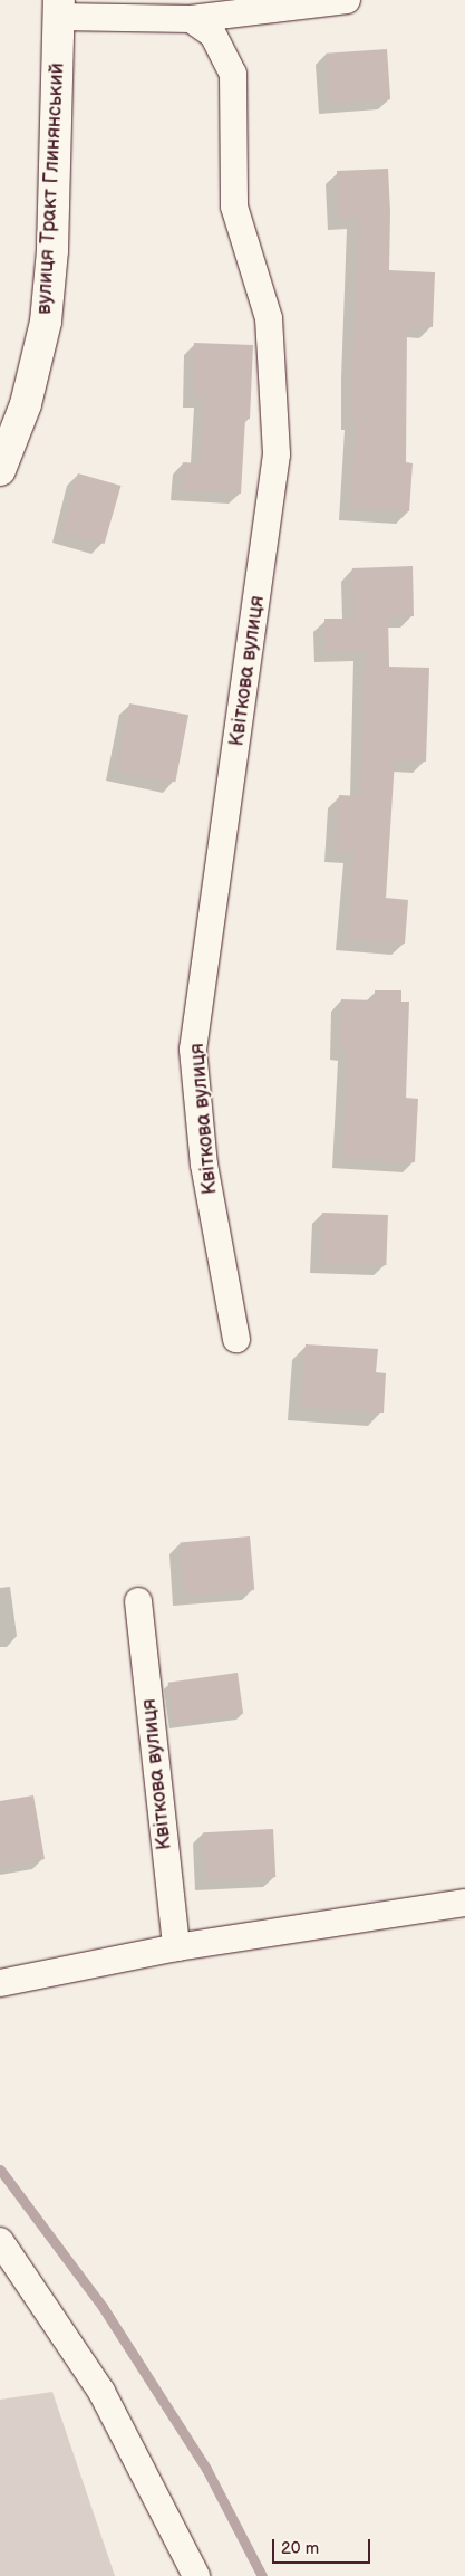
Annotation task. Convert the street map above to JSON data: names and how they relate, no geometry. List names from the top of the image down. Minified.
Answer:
{"streets":{"main road":["вулиця Тракт Глинянський"],"street":["Квіткова вулиця"]},"scale_bar":"20 m"}
